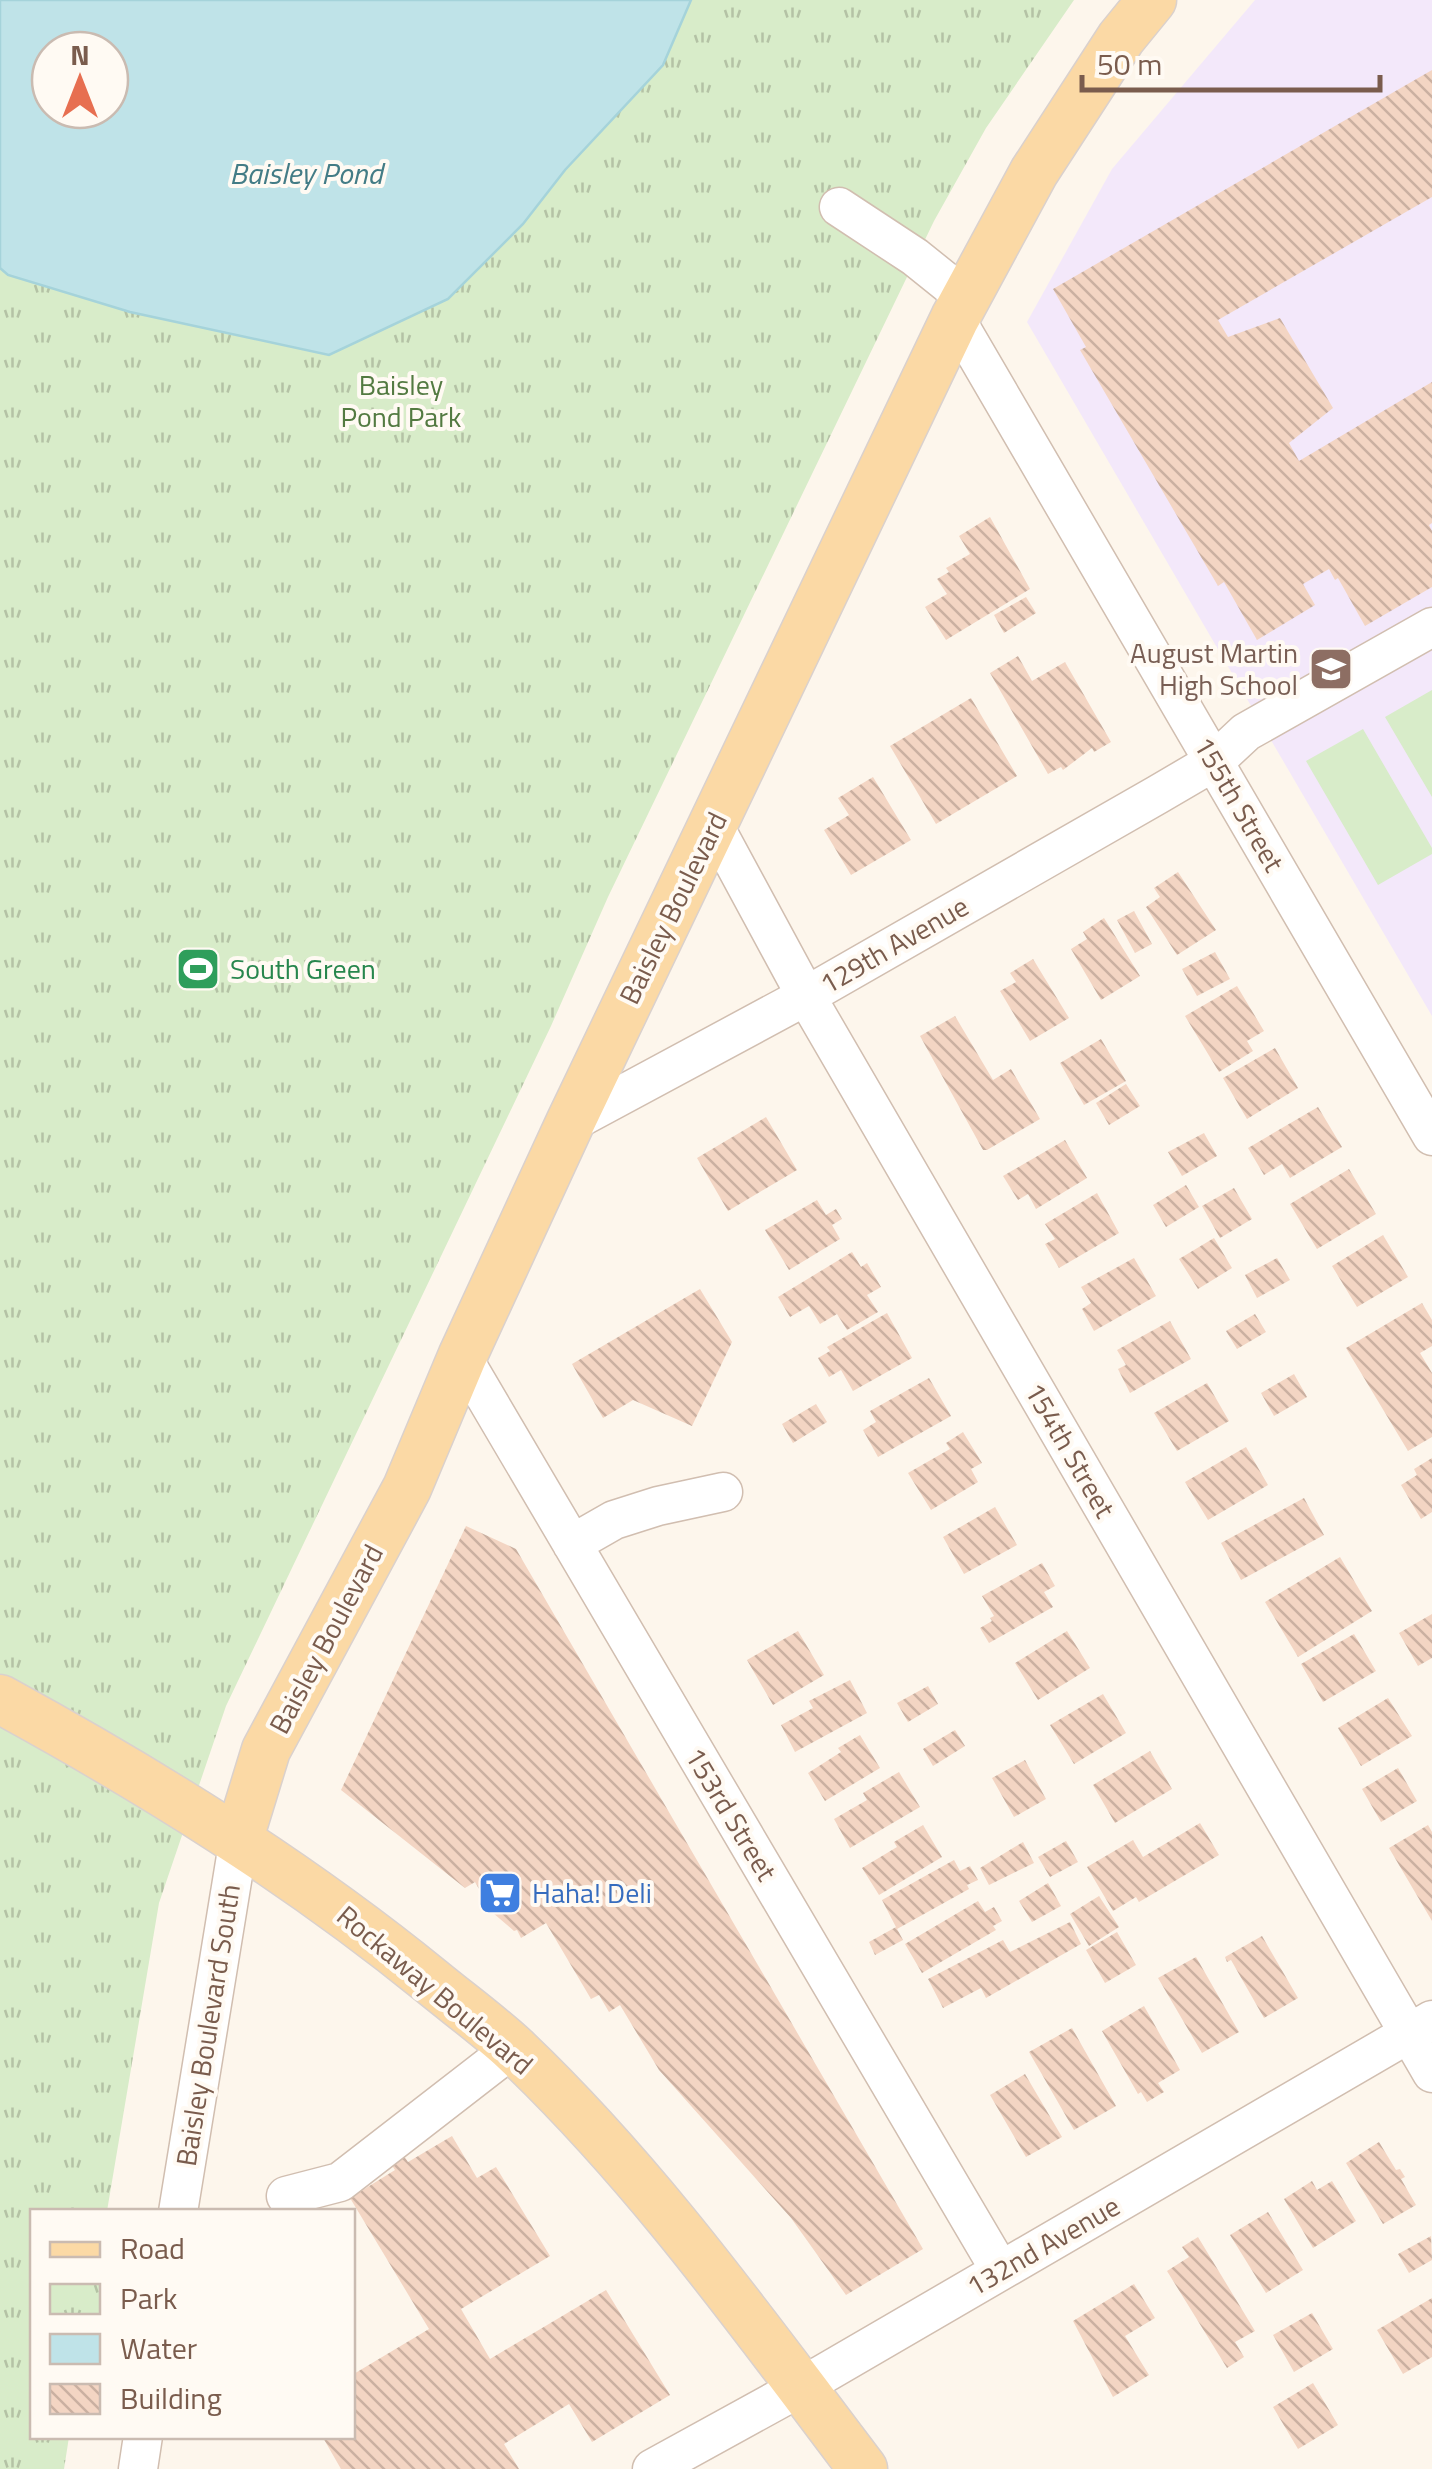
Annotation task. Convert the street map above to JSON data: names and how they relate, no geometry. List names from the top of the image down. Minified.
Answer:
{"streets":{"main road":["Baisley Boulevard","Rockaway Boulevard"],"street":["155th Street","129th Avenue","154th Street","153rd Street","Baisley Boulevard South","132nd Avenue"]},"crossings":[["155th Street","Baisley Boulevard"],["155th Street","129th Avenue"],["Baisley Boulevard","129th Avenue"],["Baisley Boulevard","154th Street"],["Baisley Boulevard","153rd Street"],["Baisley Boulevard","Rockaway Boulevard"],["Baisley Boulevard","Baisley Boulevard South"],["129th Avenue","154th Street"],["154th Street","132nd Avenue"],["153rd Street","132nd Avenue"],["Rockaway Boulevard","Baisley Boulevard South"],["Rockaway Boulevard","132nd Avenue"]],"water":["Baisley Pond"],"parks":["Baisley Pond Park"],"places":{"school or university":["August Martin High School"],"sports":["South Green"],"supermarket":["Haha! Deli"]},"legend":["Road","Park","Water","Building"],"scale_bar":"50 m","north":"top"}
